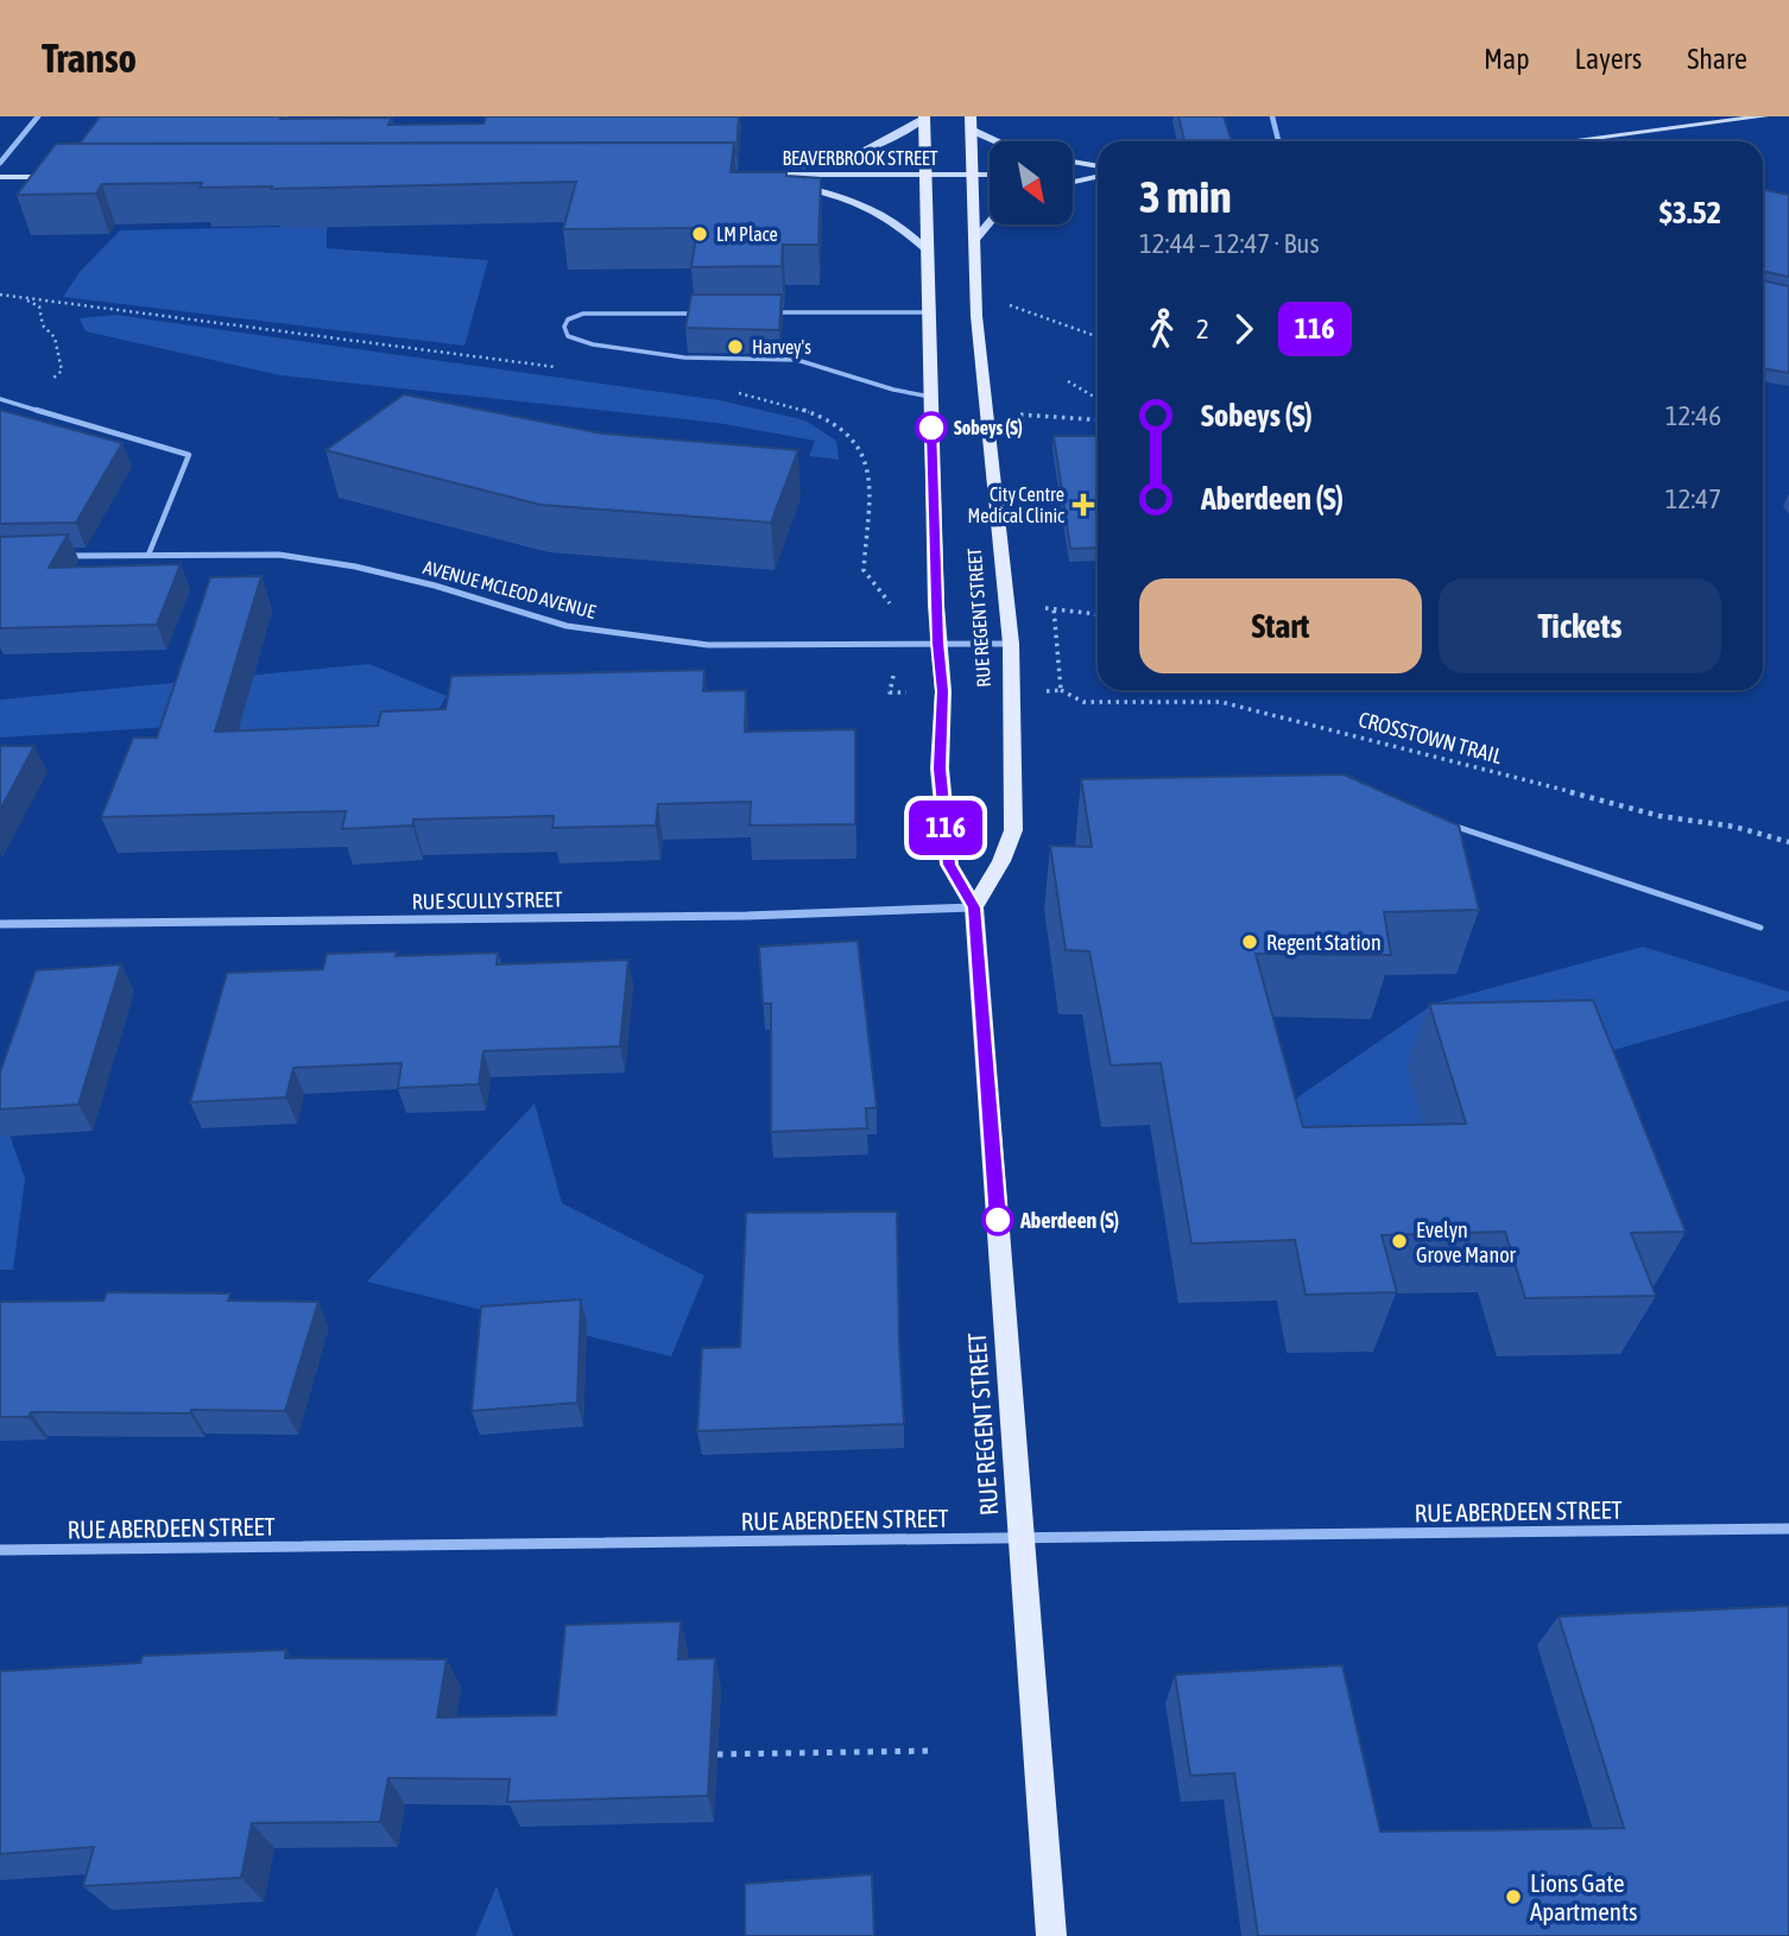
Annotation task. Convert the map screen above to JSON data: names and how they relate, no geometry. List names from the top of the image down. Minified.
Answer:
{"streets":{"main road":["RUE REGENT STREET"],"street":["BEAVERBROOK STREET","AVENUE MCLEOD AVENUE","RUE SCULLY STREET","RUE ABERDEEN STREET"],"path":["CROSSTOWN TRAIL"]},"crossings":[["BEAVERBROOK STREET","RUE REGENT STREET"],["AVENUE MCLEOD AVENUE","RUE REGENT STREET"],["RUE REGENT STREET","RUE SCULLY STREET"],["RUE REGENT STREET","RUE ABERDEEN STREET"]],"places":{"other":["LM Place","Harvey's","Sobeys (S)","Regent Station","Aberdeen (S)","Evelyn Grove Manor","Lions Gate Apartments"],"health":["City Centre Medical Clinic"]},"lines":["bus line 116"],"north":"bottom right","page":{"header":"Transo","nav":["Map","Layers","Share"],"on_map":"116","heading":["3 min","12:44 – 12:47 · Bus","$3.52"],"legs":["2","116"],"list":[{"name":"Sobeys (S)","value":"12:46"},{"name":"Aberdeen (S)","value":"12:47"}],"buttons":["Start","Tickets"]}}
